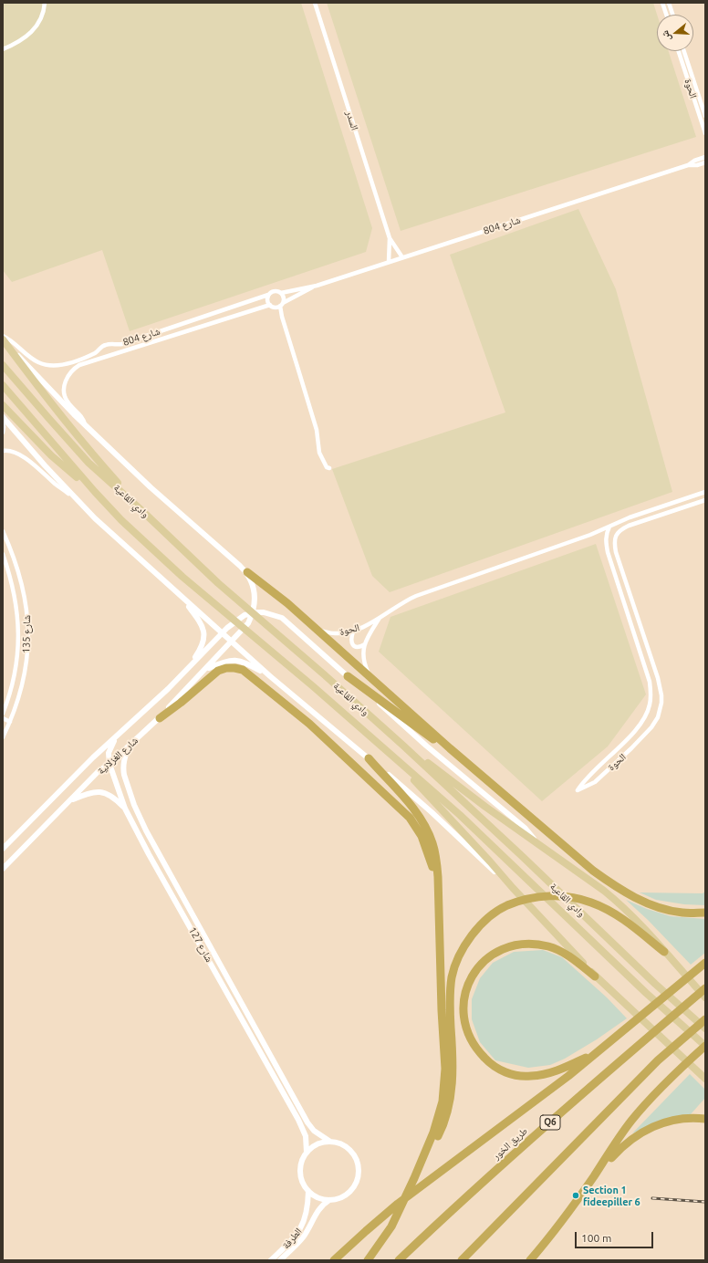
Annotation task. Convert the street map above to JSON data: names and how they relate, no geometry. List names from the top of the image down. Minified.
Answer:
{"streets":{"highway":["Q6","طريق الخور"],"main road":["وادي القاعية"],"street":["الحوة","السدر","شارع 804","شارع 135","شارع الغزلانية","شارع 127","الطرفة"]},"crossings":[["شارع الغزلانية","شارع 127"],["شارع 127","الطرفة"]],"places":["Section 1 fideepiller 6"],"scale_bar":"100 m","north":"left"}
